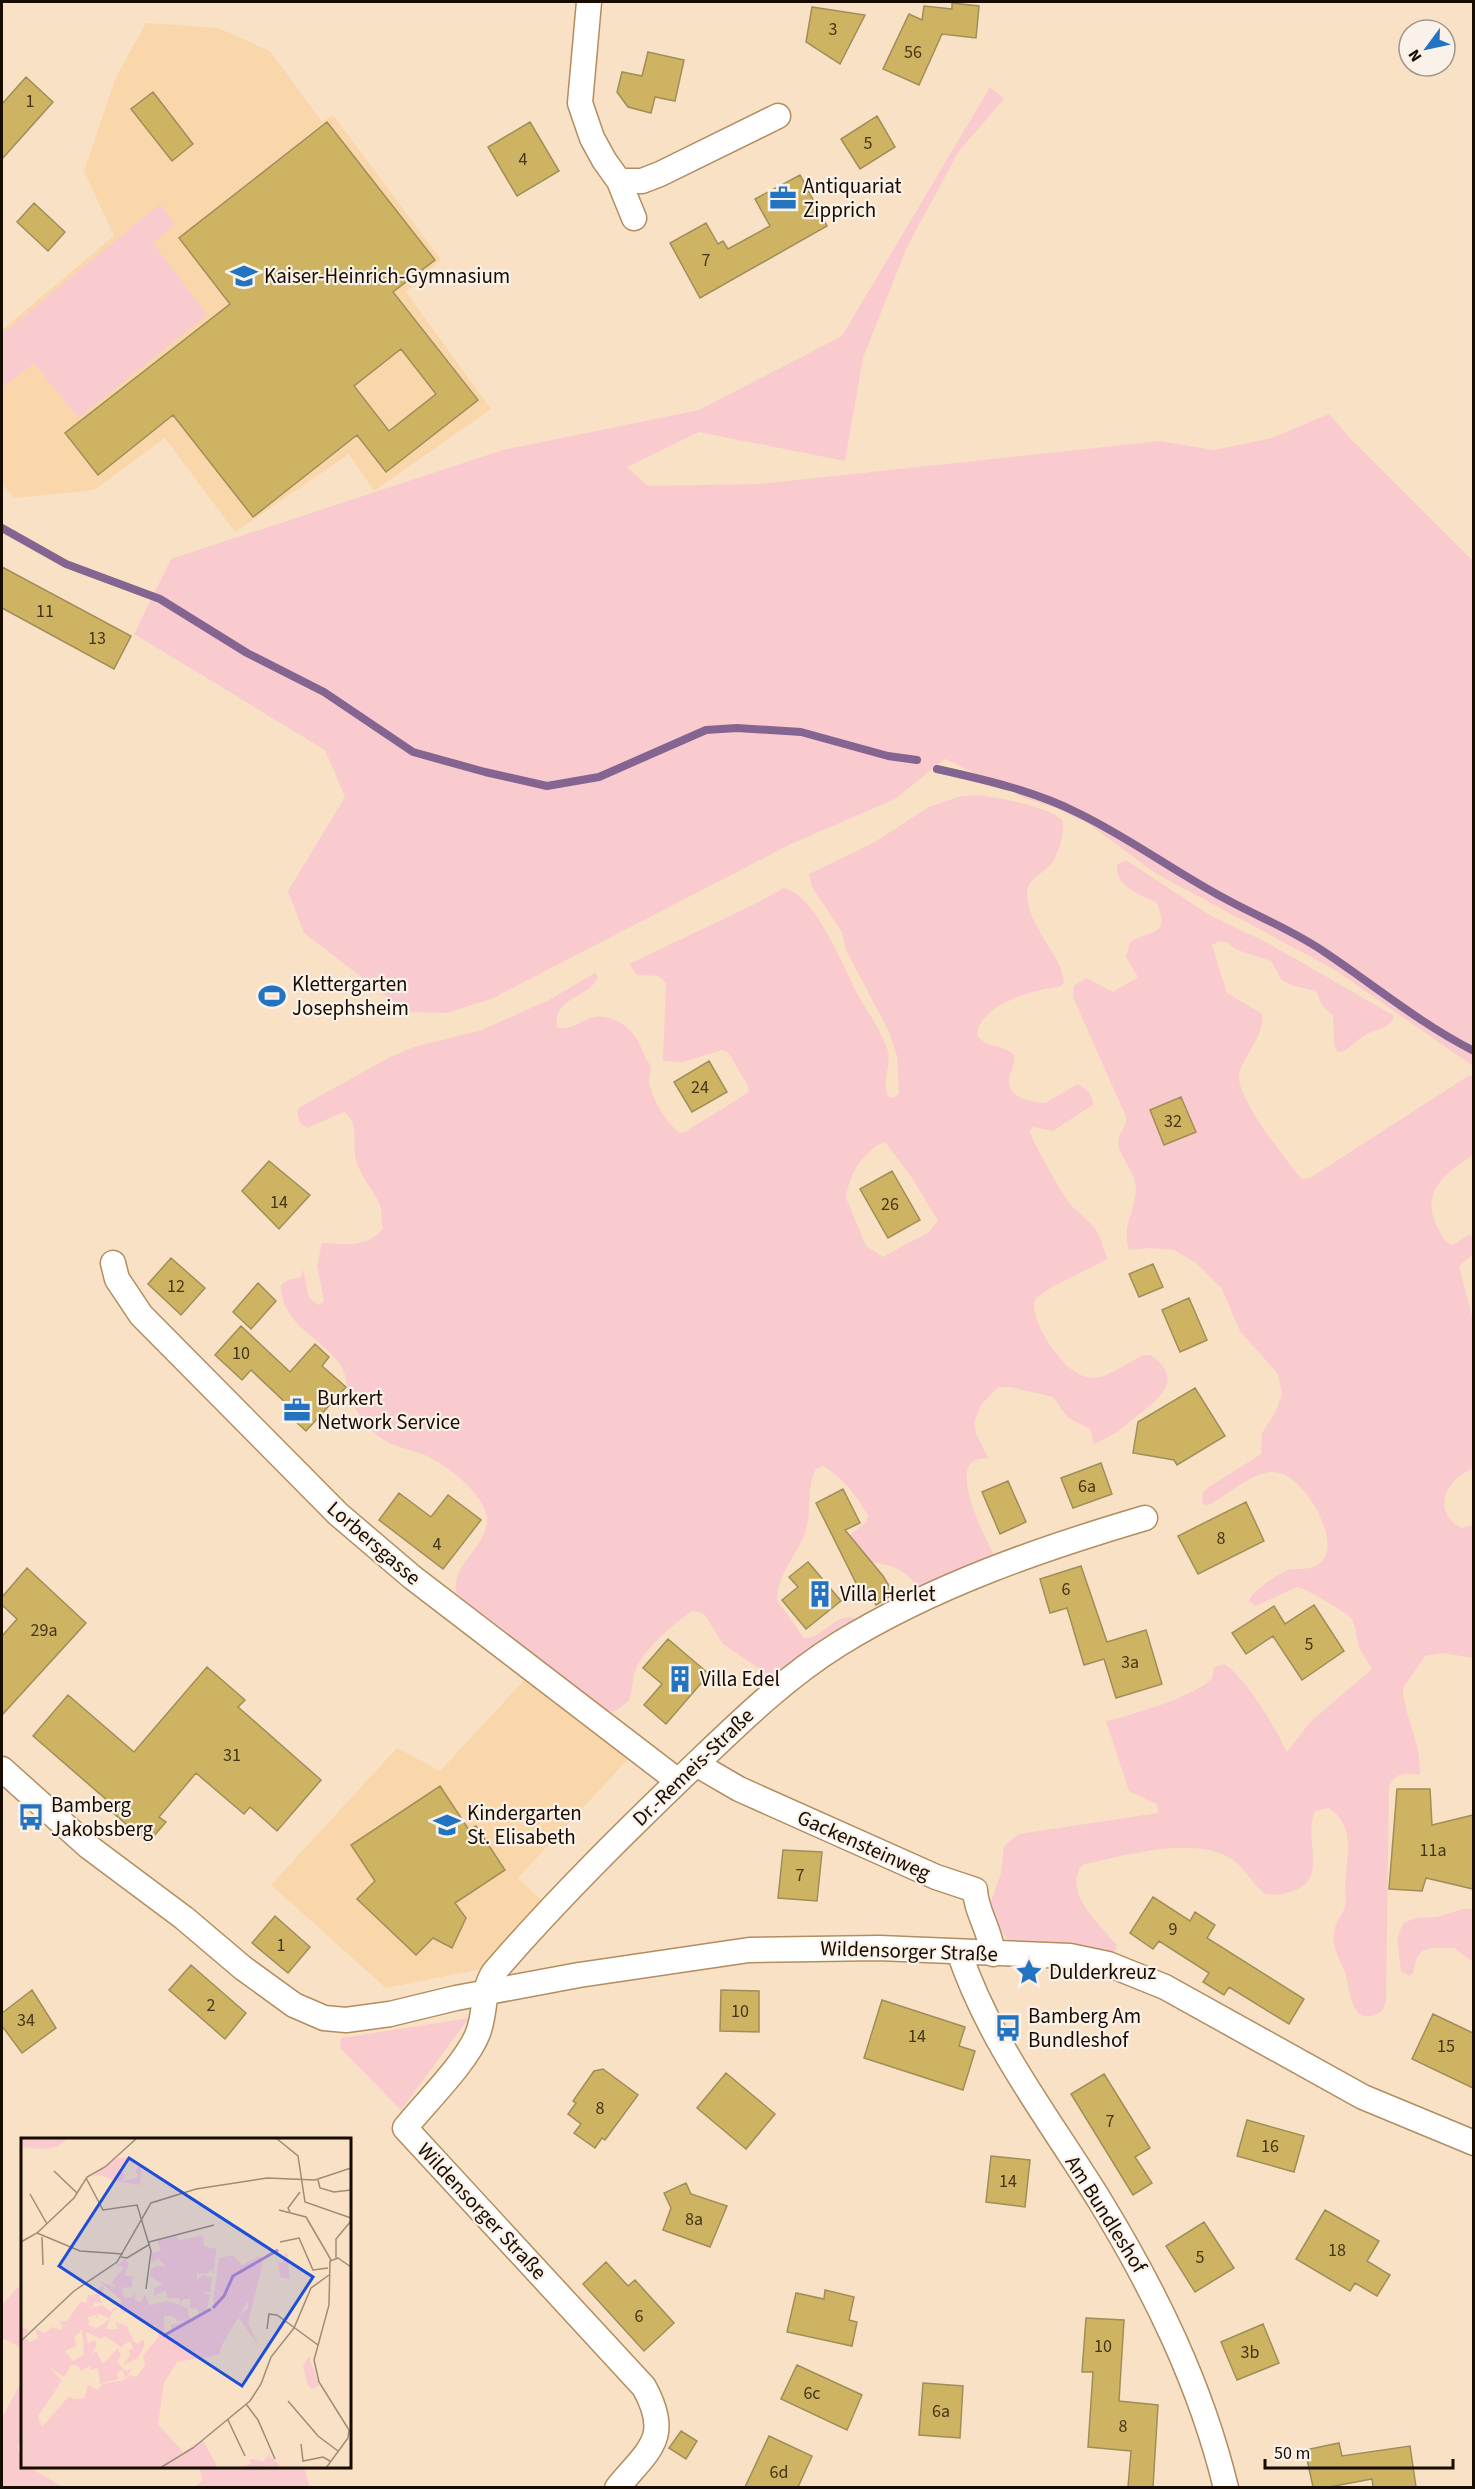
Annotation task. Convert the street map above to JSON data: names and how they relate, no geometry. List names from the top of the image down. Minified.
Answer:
{"streets":{"street":["Lorbersgasse","Dr.-Remeis-Straße","Gackensteinweg","Wildensorger Straße","Am Bundleshof"]},"crossings":[["Lorbersgasse","Dr.-Remeis-Straße"],["Dr.-Remeis-Straße","Gackensteinweg"],["Dr.-Remeis-Straße","Wildensorger Straße"],["Gackensteinweg","Wildensorger Straße"],["Wildensorger Straße","Am Bundleshof"]],"places":{"office":["Antiquariat Zipprich","Burkert Network Service"],"school or university":["Kaiser-Heinrich-Gymnasium","Kindergarten St. Elisabeth"],"sports":["Klettergarten Josephsheim"],"building":["Villa Herlet","Villa Edel"],"bus stop":["Bamberg Jakobsberg","Bamberg Am Bundleshof"],"place":["Dulderkreuz"]},"house_numbers":["3","56","1","5","4","7","11","13","24","32","14","26","12","10","6a","8","4","6","29a","5","3a","31","11a","7","9","1","2","10","34","14","15","8","7","16","14","8a","18","5","6","10","3b","6c","6a","8","6d"],"scale_bar":"50 m","north":"bottom left"}
